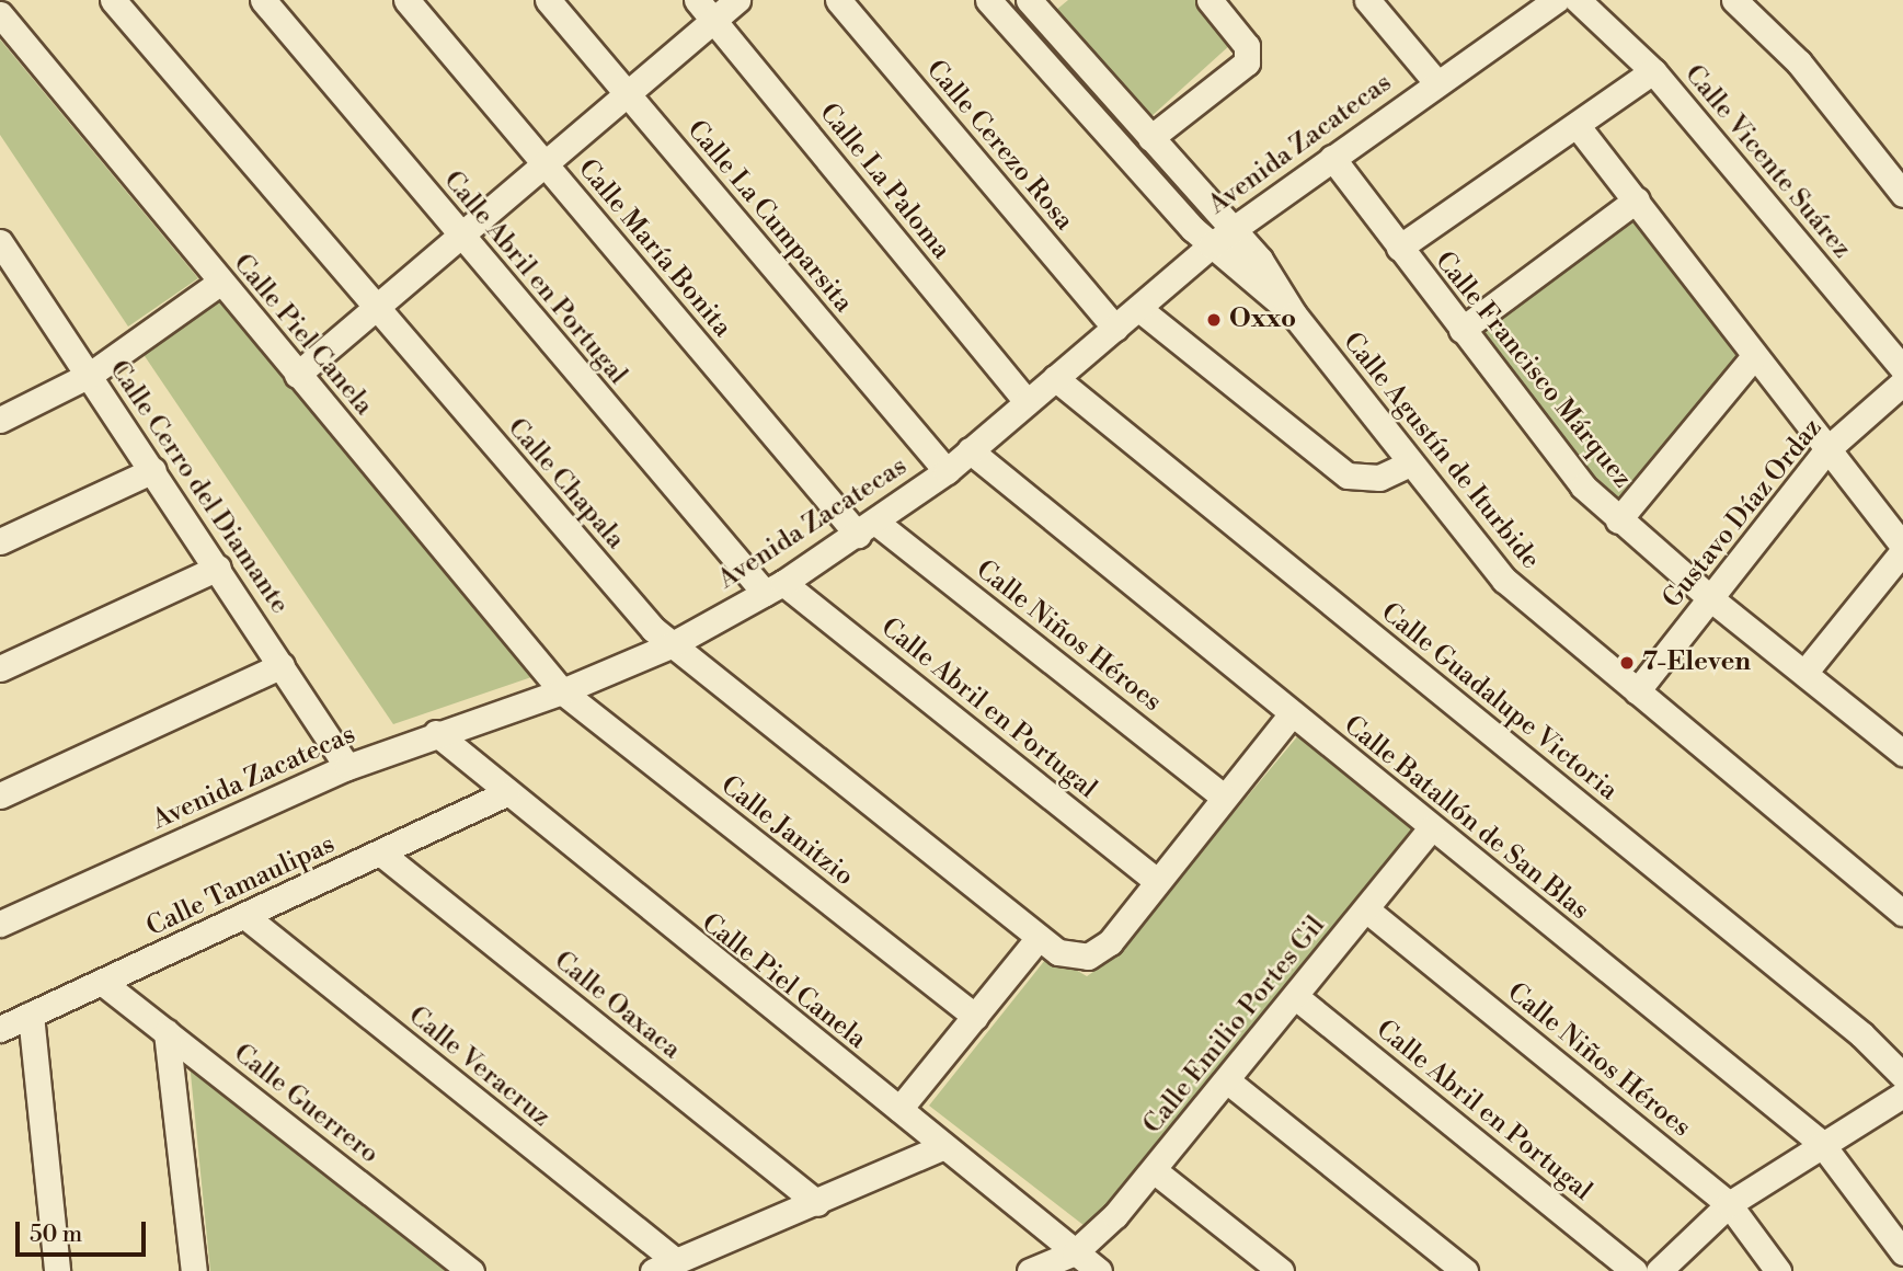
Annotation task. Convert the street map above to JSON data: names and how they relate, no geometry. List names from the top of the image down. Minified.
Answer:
{"streets":{"street":["Avenida Zacatecas","Calle Cerezo Rosa","Calle Vicente Suárez","Calle La Paloma","Calle La Cumparsita","Calle María Bonita","Calle Abril en Portugal","Calle Piel Canela","Calle Francisco Márquez","Calle Agustín de Iturbide","Calle Chapala","Calle Cerro del Diamante","Gustavo Díaz Ordaz","Calle Niños Héroes","Calle Guadalupe Victoria","Calle Batallón de San Blas","Calle Janitzio","Calle Tamaulipas","Calle Oaxaca","Calle Emilio Portes Gil","Calle Veracruz","Calle Guerrero"]},"crossings":[["Avenida Zacatecas","Calle Cerezo Rosa"],["Avenida Zacatecas","Calle La Paloma"],["Avenida Zacatecas","Calle La Cumparsita"],["Avenida Zacatecas","Calle María Bonita"],["Avenida Zacatecas","Calle Abril en Portugal"],["Avenida Zacatecas","Calle Piel Canela"],["Avenida Zacatecas","Calle Francisco Márquez"],["Avenida Zacatecas","Calle Agustín de Iturbide"],["Avenida Zacatecas","Calle Chapala"],["Avenida Zacatecas","Calle Cerro del Diamante"],["Avenida Zacatecas","Calle Niños Héroes"],["Avenida Zacatecas","Calle Guadalupe Victoria"],["Avenida Zacatecas","Calle Batallón de San Blas"],["Avenida Zacatecas","Calle Janitzio"],["Calle María Bonita","Calle Niños Héroes"],["Calle Abril en Portugal","Calle Chapala"],["Calle Abril en Portugal","Calle Emilio Portes Gil"],["Calle Piel Canela","Calle Janitzio"],["Calle Piel Canela","Calle Tamaulipas"],["Calle Piel Canela","Calle Emilio Portes Gil"],["Calle Francisco Márquez","Gustavo Díaz Ordaz"],["Calle Agustín de Iturbide","Gustavo Díaz Ordaz"],["Calle Niños Héroes","Calle Emilio Portes Gil"],["Calle Batallón de San Blas","Calle Emilio Portes Gil"],["Calle Tamaulipas","Calle Oaxaca"],["Calle Tamaulipas","Calle Veracruz"],["Calle Tamaulipas","Calle Guerrero"]],"places":["Oxxo","7-Eleven"],"scale_bar":"50 m"}
